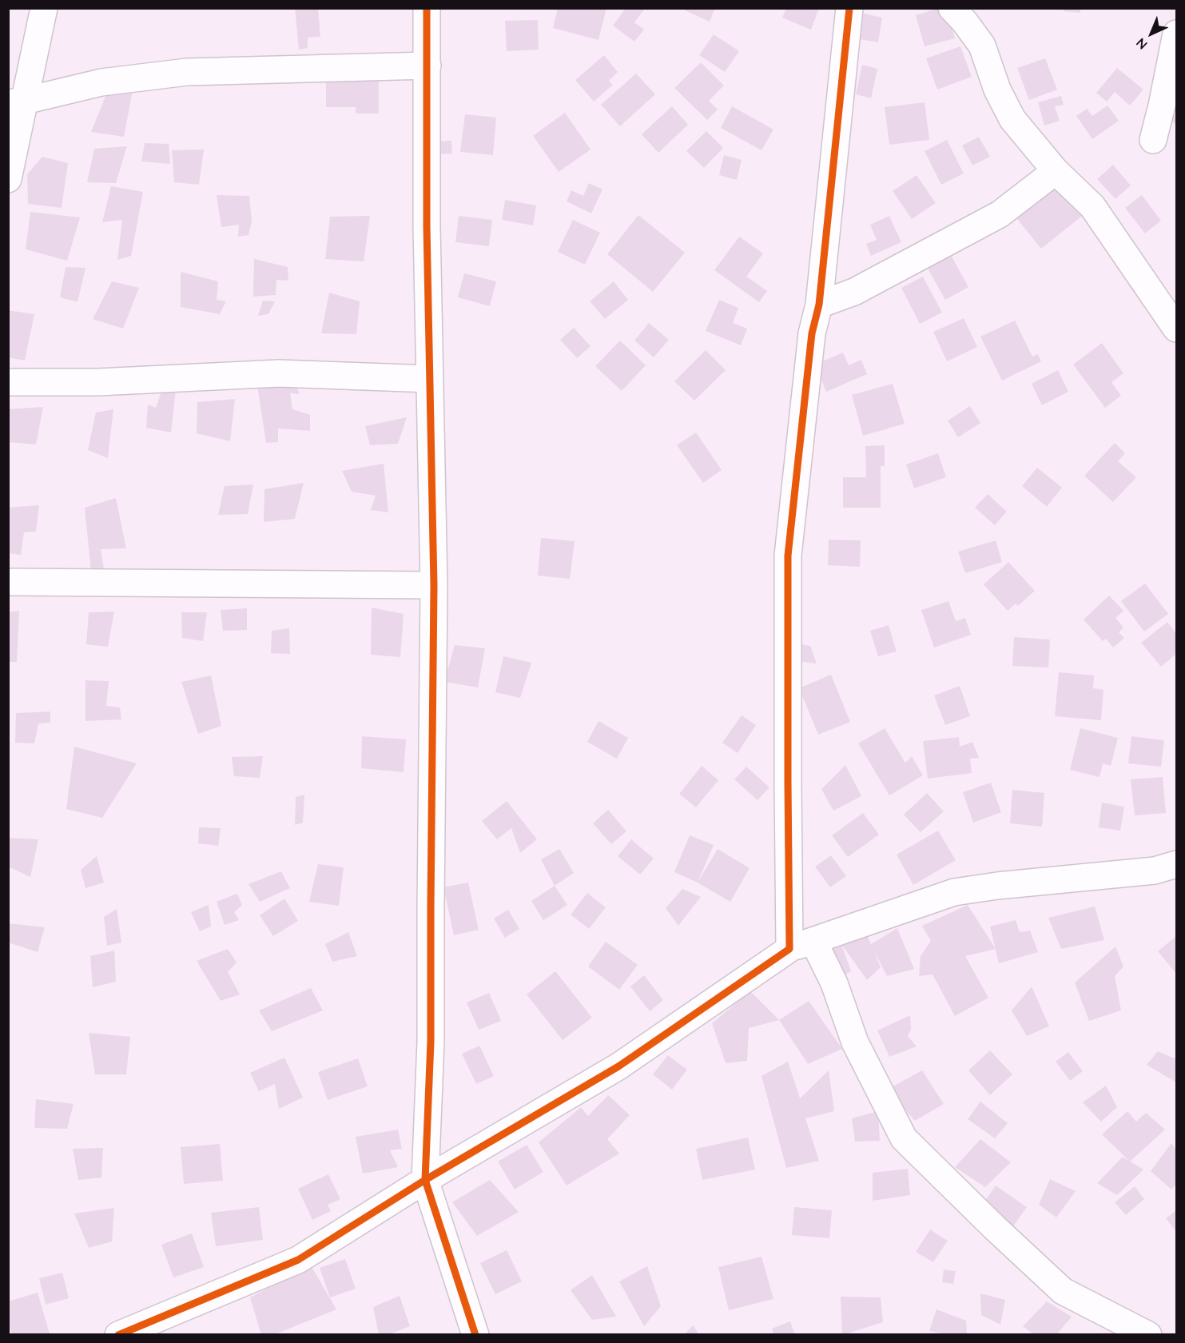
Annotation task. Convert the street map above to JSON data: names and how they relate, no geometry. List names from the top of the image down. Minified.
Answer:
{"north":"bottom left"}
